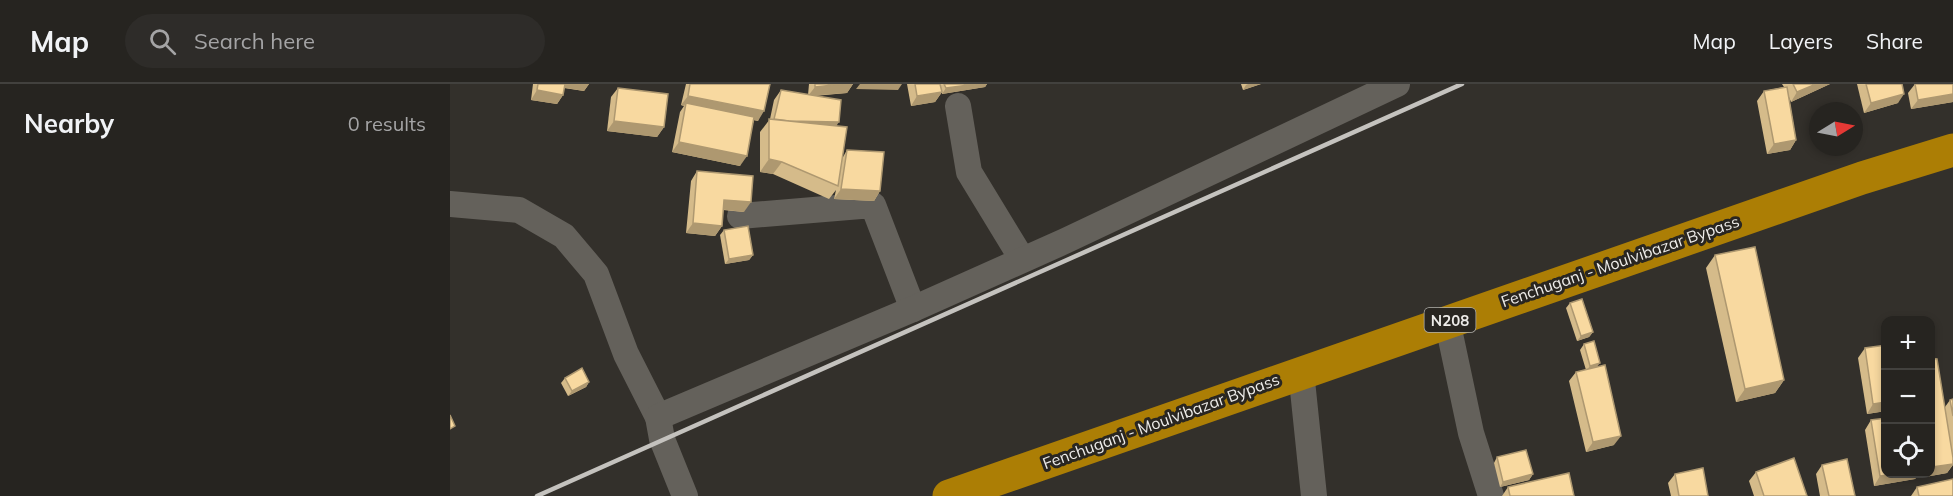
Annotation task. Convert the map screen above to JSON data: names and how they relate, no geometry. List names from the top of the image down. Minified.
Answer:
{"streets":{"highway":["Fenchuganj - Moulvibazar Bypass","N208"]},"north":"right","page":{"header":"Map","search":"Search here","nav":["Map","Layers","Share"],"heading":["Nearby","0 results"],"map_buttons":["+","−"]}}
